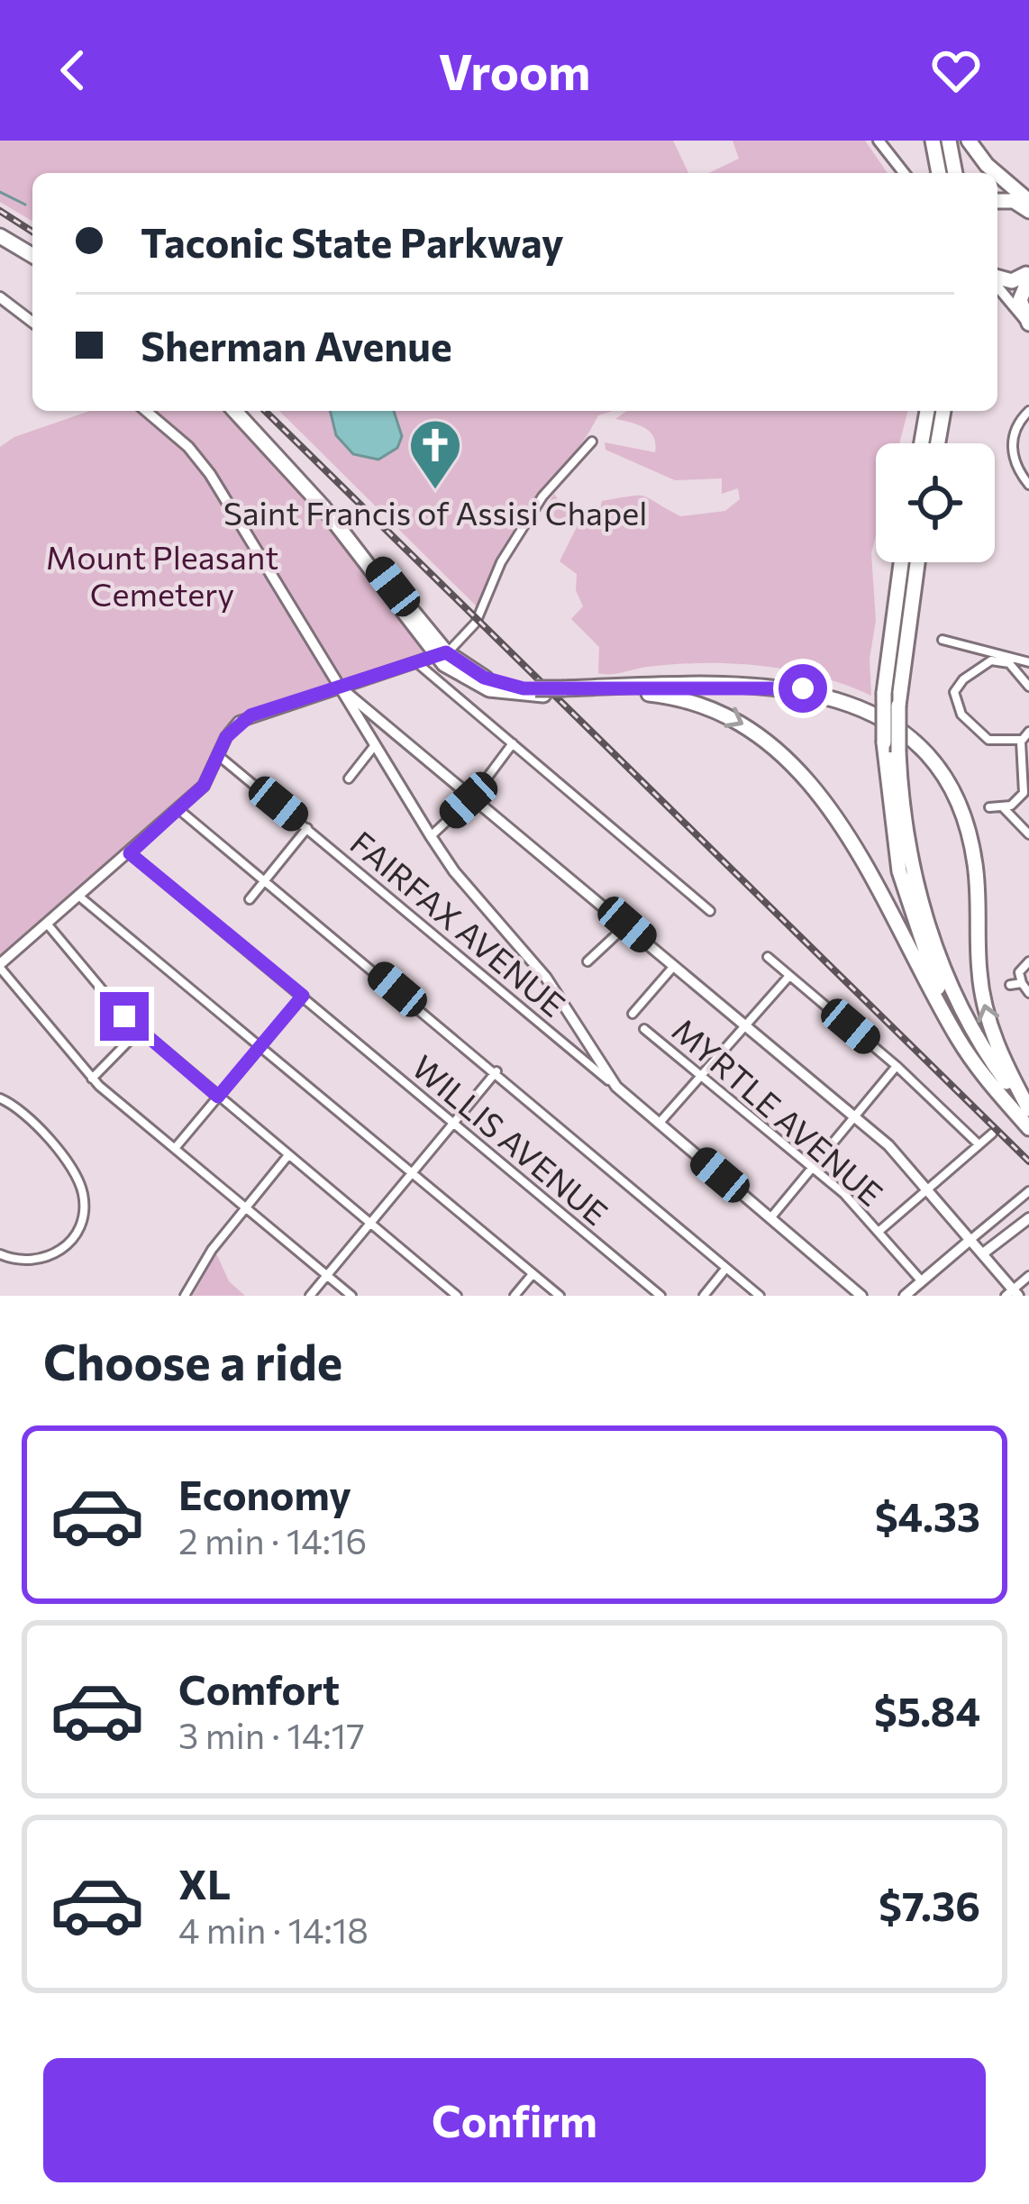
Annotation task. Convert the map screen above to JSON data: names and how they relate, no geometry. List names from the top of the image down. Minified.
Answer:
{"streets":{"street":["FAIRFAX AVENUE","MYRTLE AVENUE","WILLIS AVENUE"]},"parks":["Mount Pleasant Cemetery"],"places":{"church":["Saint Francis of Assisi Chapel"]},"page":{"header":"Vroom","banner":["Taconic State Parkway","Sherman Avenue"],"heading":"Choose a ride","list":[{"name":"Economy","note":"2 min · 14:16","value":"$4.33"},{"name":"Comfort","note":"3 min · 14:17","value":"$5.84"},{"name":"XL","note":"4 min · 14:18","value":"$7.36"}],"buttons":"Confirm"}}
